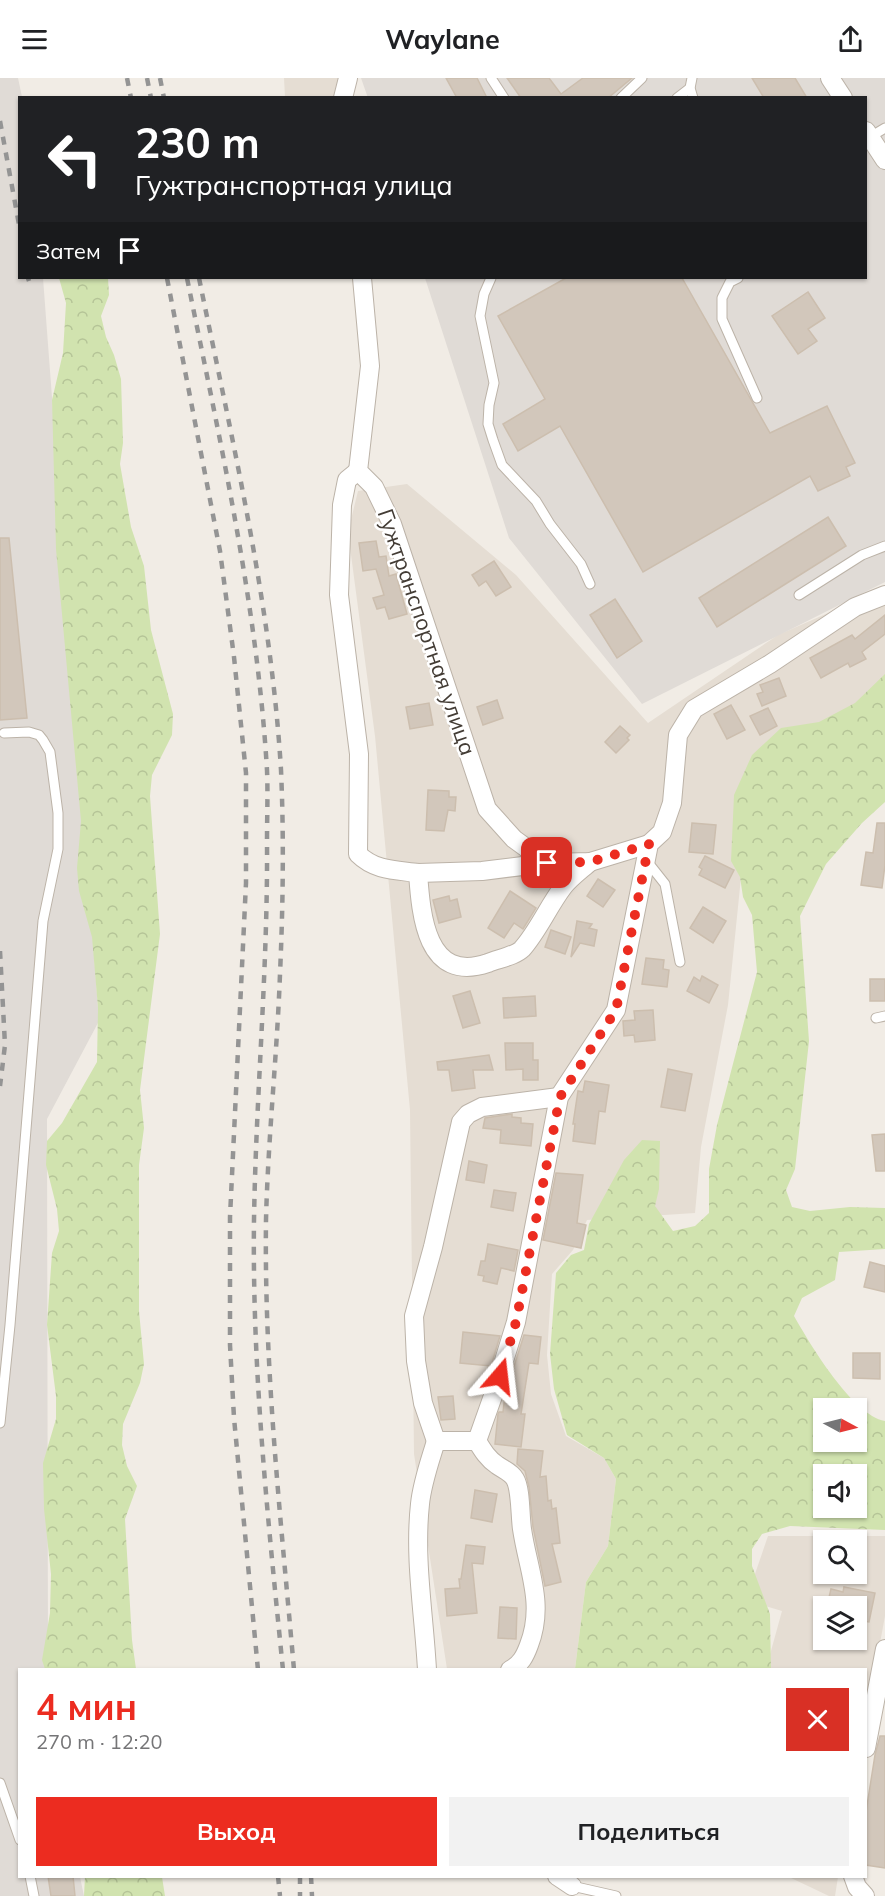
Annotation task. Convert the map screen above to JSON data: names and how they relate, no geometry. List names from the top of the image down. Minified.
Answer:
{"streets":{"street":["Гужтранспортная улица"]},"north":"right","page":{"header":"Waylane","turn":["230 m","Гужтранспортная улица"],"then":"Затем","heading":["4 мин","270 m · 12:20"],"buttons":["Выход","Поделиться"]}}
